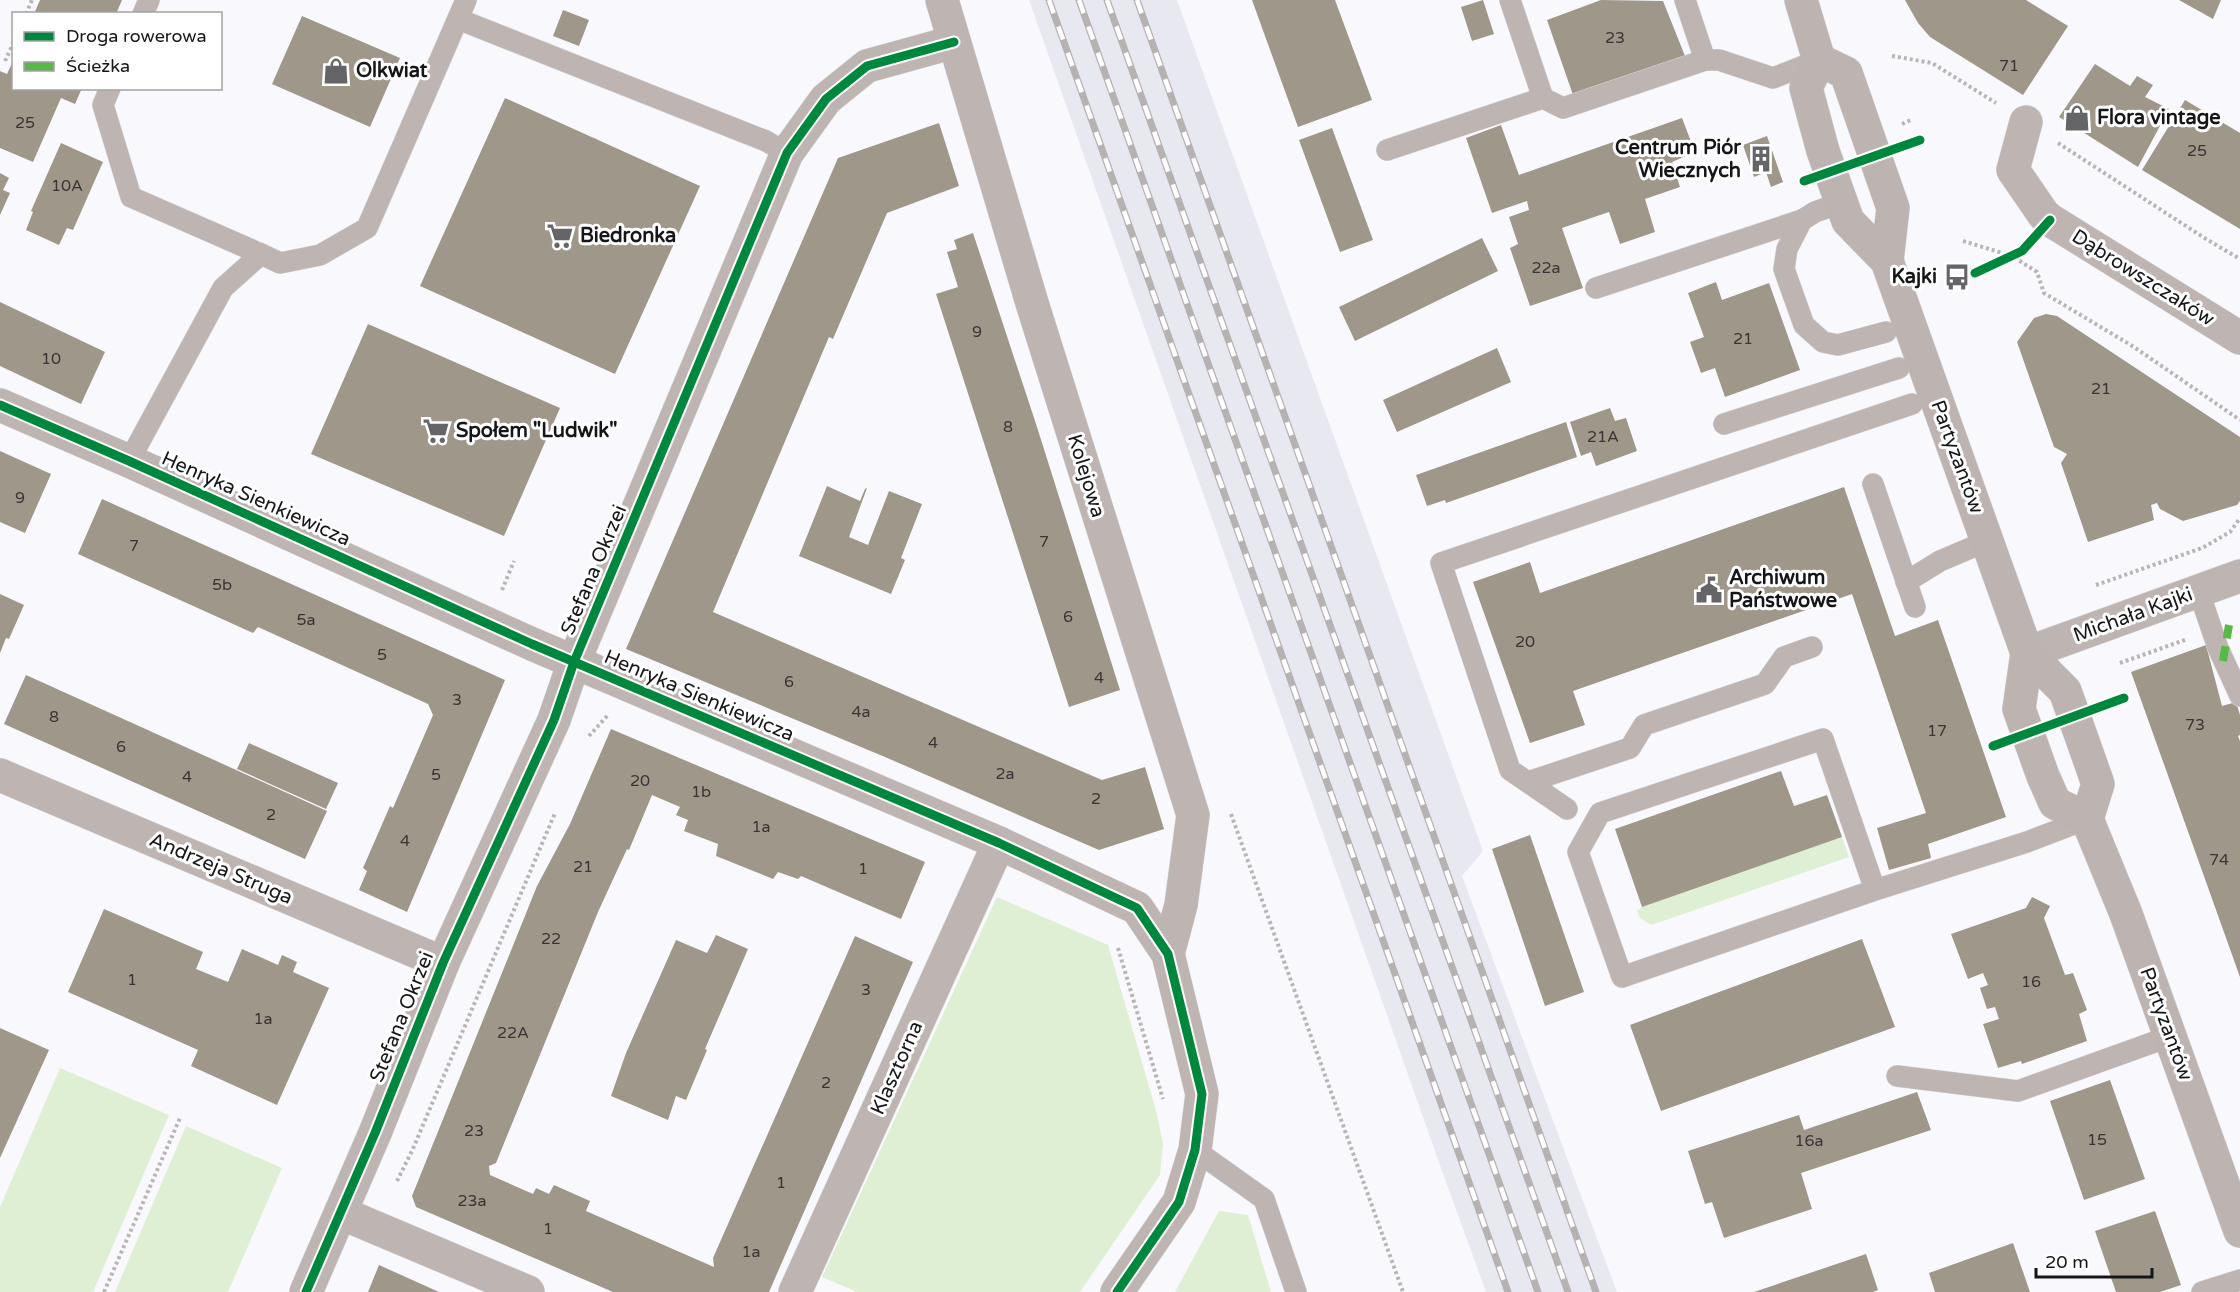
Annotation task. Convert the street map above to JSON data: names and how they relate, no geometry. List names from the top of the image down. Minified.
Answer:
{"streets":{"street":["Dąbrowszczaków","Partyzantów","Kolejowa","Henryka Sienkiewicza","Stefana Okrzei","Michała Kajki","Andrzeja Struga","Klasztorna"]},"crossings":[["Partyzantów","Michała Kajki"],["Kolejowa","Henryka Sienkiewicza"],["Kolejowa","Stefana Okrzei"],["Henryka Sienkiewicza","Stefana Okrzei"],["Henryka Sienkiewicza","Klasztorna"],["Stefana Okrzei","Andrzeja Struga"]],"places":{"shop":["Olkwiat","Flora vintage"],"building":["Centrum Piór Wiecznych"],"supermarket":["Biedronka","Społem \"Ludwik\""],"bus stop":["Kajki"],"public building":["Archiwum Państwowe"]},"house_numbers":["23","71","25","25","10A","22a","9","21","10","21","8","21A","9","7","7","5b","6","5a","20","5","4","6","3","4a","8","73","17","4","6","2a","5","4","20","1b","2","2","1a","4","74","21","1","22","1","16","3","1a","22A","2","23","15","16a","1","23a","1","1a"],"legend":["Droga rowerowa","Ścieżka"],"scale_bar":"20 m"}
